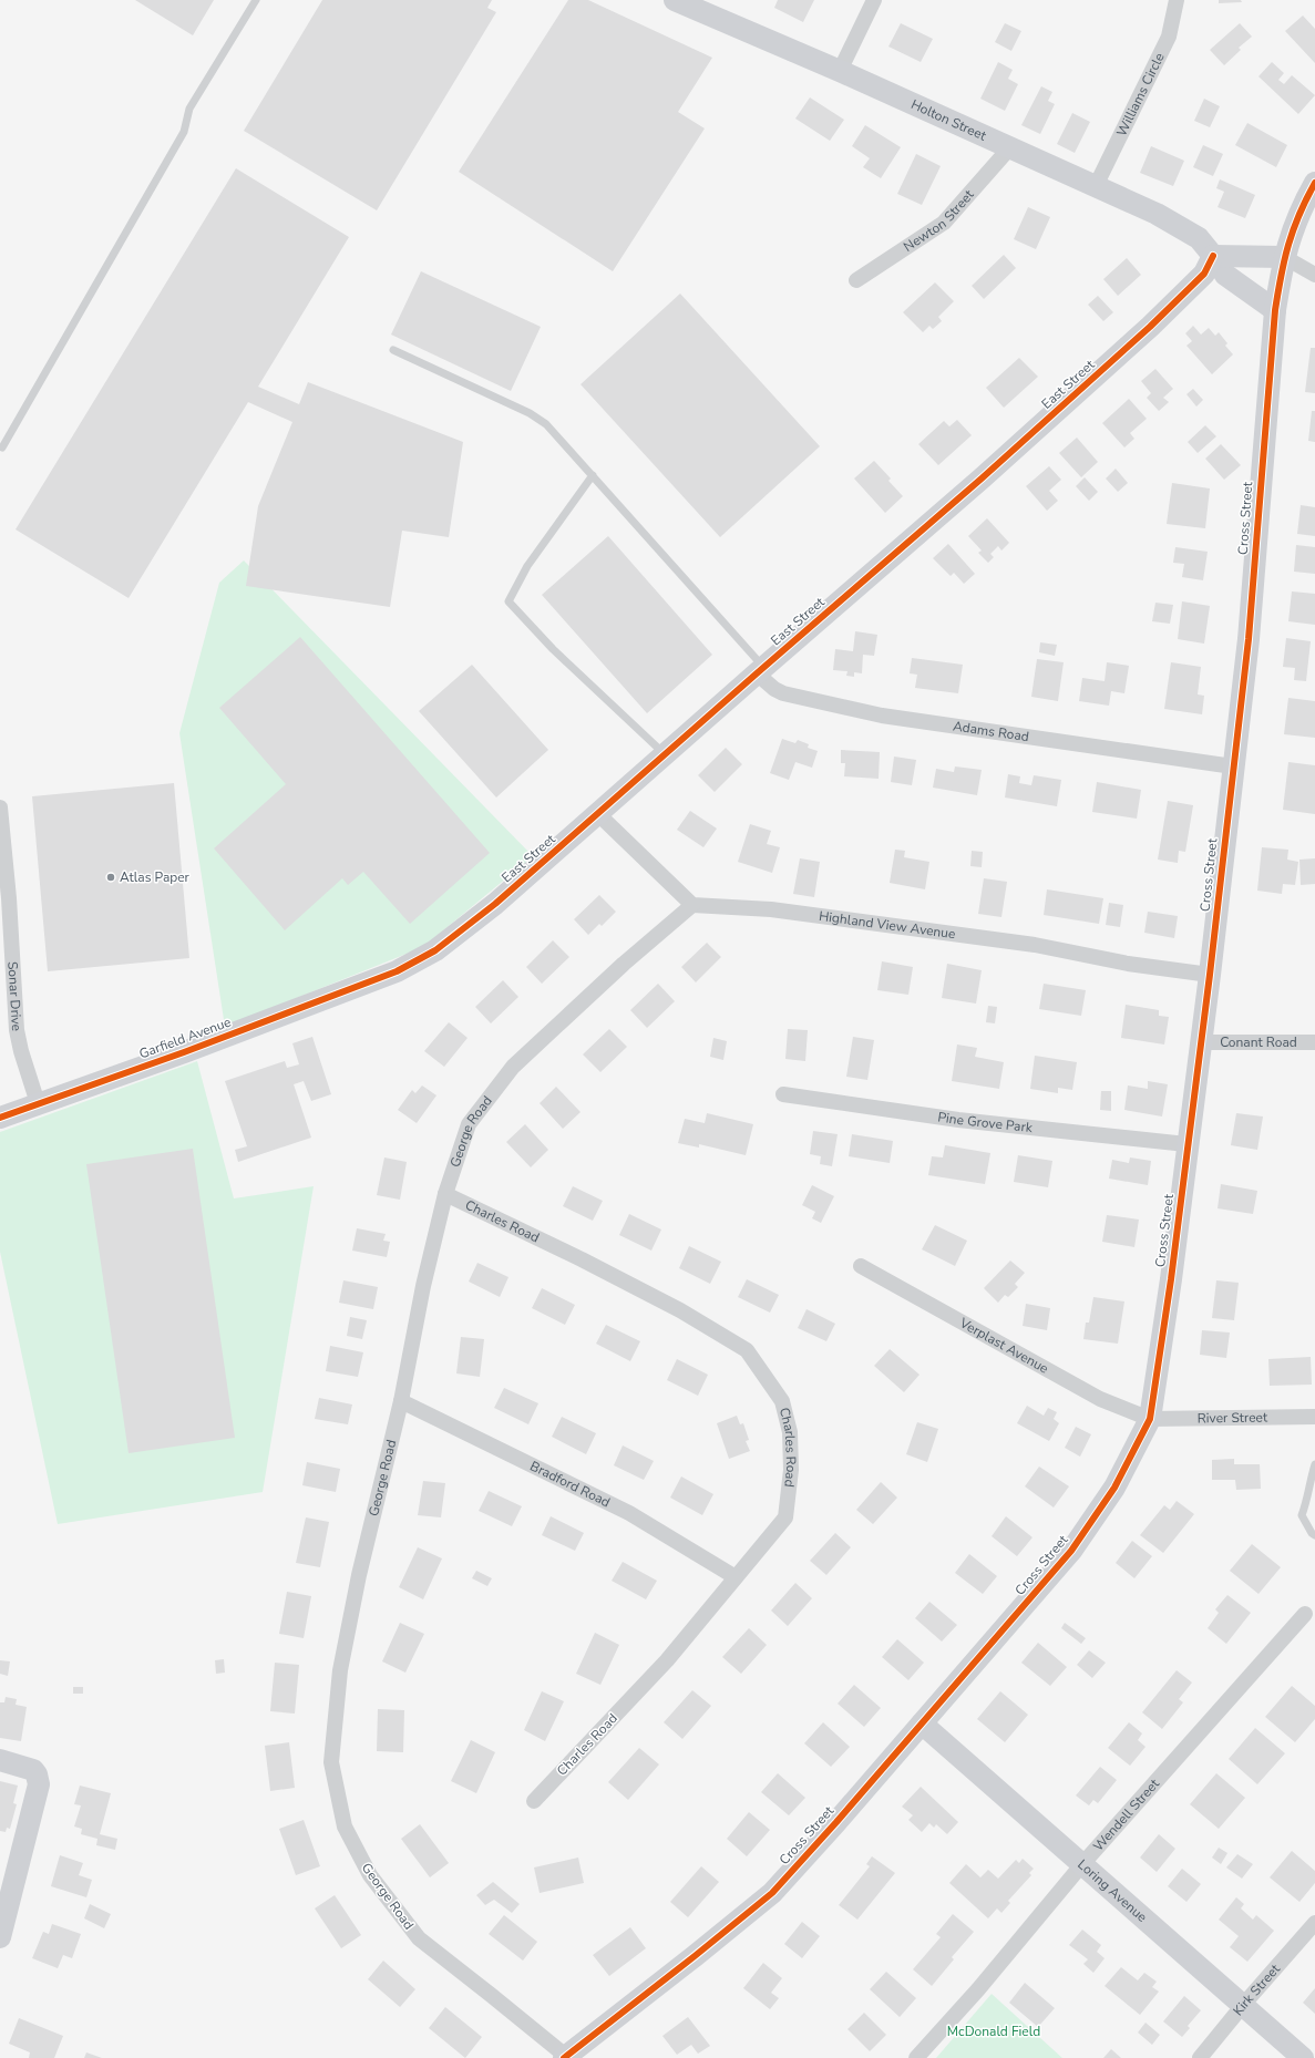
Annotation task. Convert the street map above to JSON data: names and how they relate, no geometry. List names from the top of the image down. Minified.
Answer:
{"streets":{"street":["Williams Circle","Holton Street","Newton Street","East Street","Cross Street","Adams Road","Highland View Avenue","Sonar Drive","Garfield Avenue","Conant Road","Pine Grove Park","George Road","Charles Road","Verplast Avenue","River Street","Bradford Road","Wendell Street","Loring Avenue","Kirk Street"]},"crossings":[["Williams Circle","Holton Street"],["Holton Street","Newton Street"],["Holton Street","East Street"],["Holton Street","Cross Street"],["East Street","Adams Road"],["East Street","Garfield Avenue"],["Cross Street","Adams Road"],["Cross Street","Highland View Avenue"],["Cross Street","Conant Road"],["Cross Street","Pine Grove Park"],["Cross Street","George Road"],["Cross Street","Verplast Avenue"],["Cross Street","River Street"],["Cross Street","Loring Avenue"],["Highland View Avenue","George Road"],["Sonar Drive","Garfield Avenue"],["George Road","Charles Road"],["George Road","Bradford Road"],["Charles Road","Bradford Road"],["Verplast Avenue","River Street"],["Wendell Street","Loring Avenue"],["Loring Avenue","Kirk Street"]],"parks":["McDonald Field"],"places":["Atlas Paper"]}
